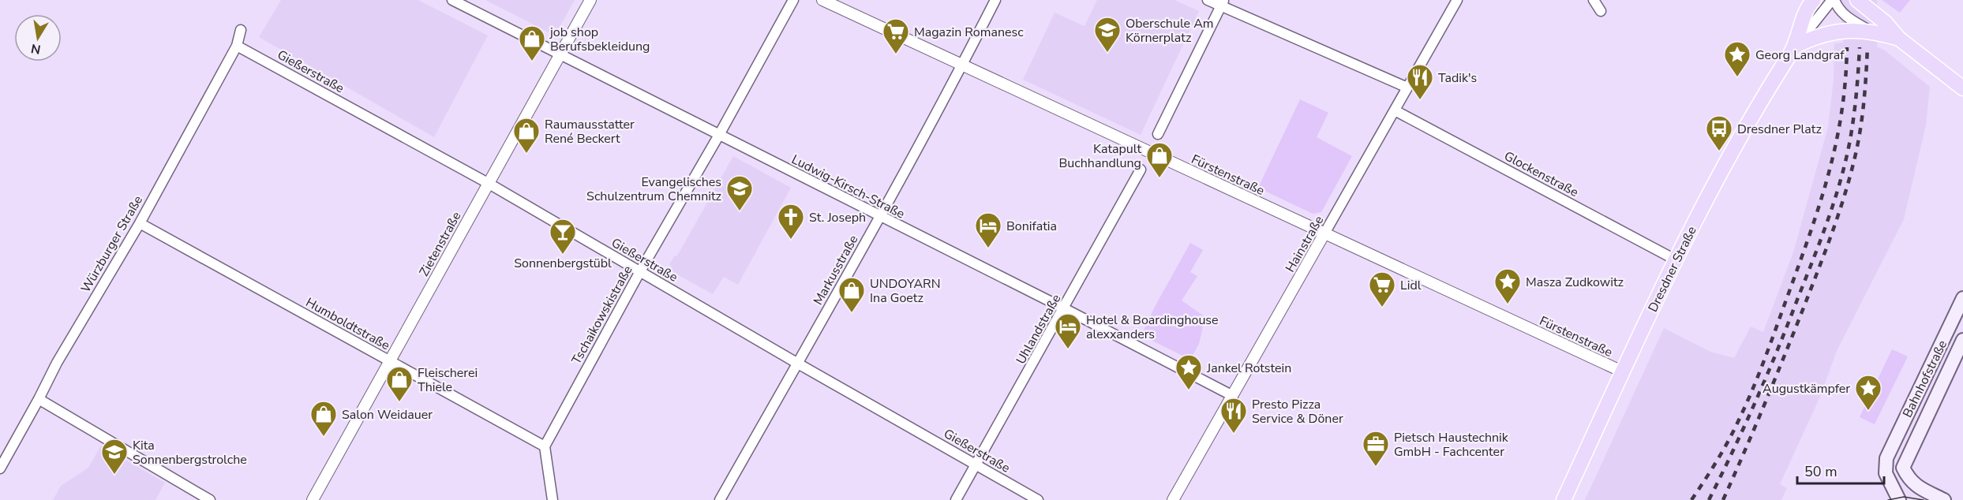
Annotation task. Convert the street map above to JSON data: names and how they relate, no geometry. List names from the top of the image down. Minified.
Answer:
{"streets":{"main road":["Dresdner Straße","Bahnhofstraße"],"street":["Gießerstraße","Glockenstraße","Fürstenstraße","Ludwig-Kirsch-Straße","Würzburger Straße","Zietenstraße","Hainstraße","Markusstraße","Tschaikowskistraße","Humboldtstraße","Uhlandstraße"]},"crossings":[["Gießerstraße","Würzburger Straße"],["Gießerstraße","Zietenstraße"],["Gießerstraße","Markusstraße"],["Gießerstraße","Tschaikowskistraße"],["Gießerstraße","Uhlandstraße"],["Glockenstraße","Hainstraße"],["Glockenstraße","Dresdner Straße"],["Fürstenstraße","Hainstraße"],["Fürstenstraße","Dresdner Straße"],["Fürstenstraße","Markusstraße"],["Ludwig-Kirsch-Straße","Zietenstraße"],["Ludwig-Kirsch-Straße","Hainstraße"],["Ludwig-Kirsch-Straße","Markusstraße"],["Ludwig-Kirsch-Straße","Tschaikowskistraße"],["Ludwig-Kirsch-Straße","Uhlandstraße"],["Würzburger Straße","Humboldtstraße"],["Zietenstraße","Humboldtstraße"],["Tschaikowskistraße","Humboldtstraße"]],"places":{"school or university":["Oberschule Am Körnerplatz","Evangelisches Schulzentrum Chemnitz","Kita Sonnenbergstrolche"],"supermarket":["Magazin Romanesc","Lidl"],"shop":["job shop Berufsbekleidung","Raumausstatter René Beckert","Katapult Buchhandlung","UNDOYARN Ina Goetz","Fleischerei Thiele","Salon Weidauer"],"place":["Georg Landgraf","Masza Zudkowitz","Jankel Rotstein","Augustkämpfer"],"restaurant":["Tadik's","Presto Pizza Service & Döner"],"bus stop":["Dresdner Platz"],"church":["St. Joseph"],"hotel":["Bonifatia","Hotel & Boardinghouse alexxanders"],"bar":["Sonnenbergstübl"],"office":["Pietsch Haustechnik GmbH - Fachcenter"]},"scale_bar":"50 m","north":"bottom"}
